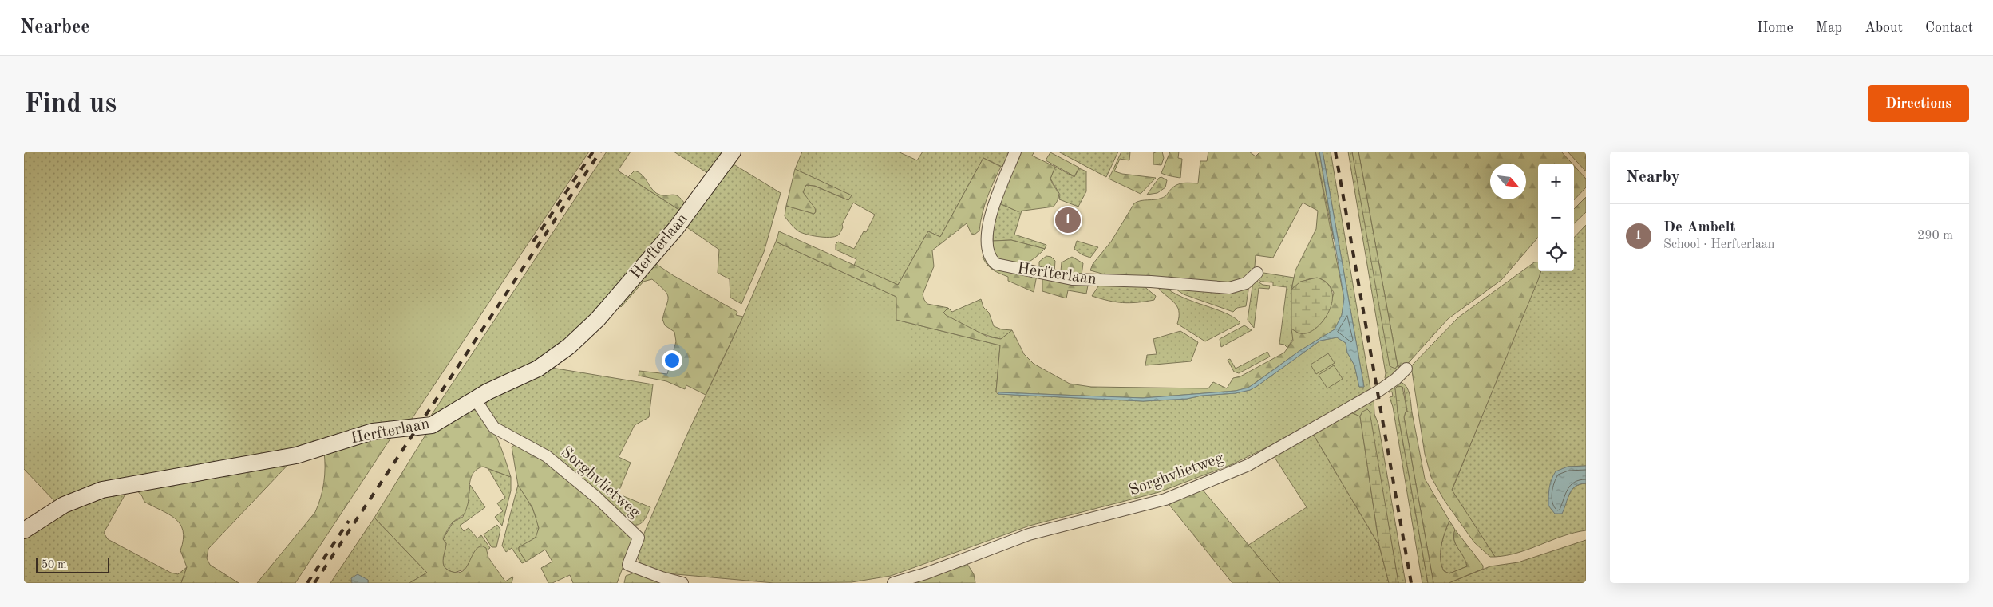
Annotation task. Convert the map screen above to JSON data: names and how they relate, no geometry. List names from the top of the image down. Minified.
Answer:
{"streets":{"street":["Herfterlaan","Sorghvlietweg"]},"crossings":[["Herfterlaan","Sorghvlietweg"]],"scale_bar":"50 m","north":"bottom right","page":{"header":"Nearbee","nav":["Home","Map","About","Contact"],"buttons":"Directions","title":"Find us","heading":"Nearby","map_buttons":["+","−"],"list":[{"mark":"1","name":"De Ambelt","note":"School · Herfterlaan","value":"290 m"}],"pins":"1","scale":"50 m"}}
